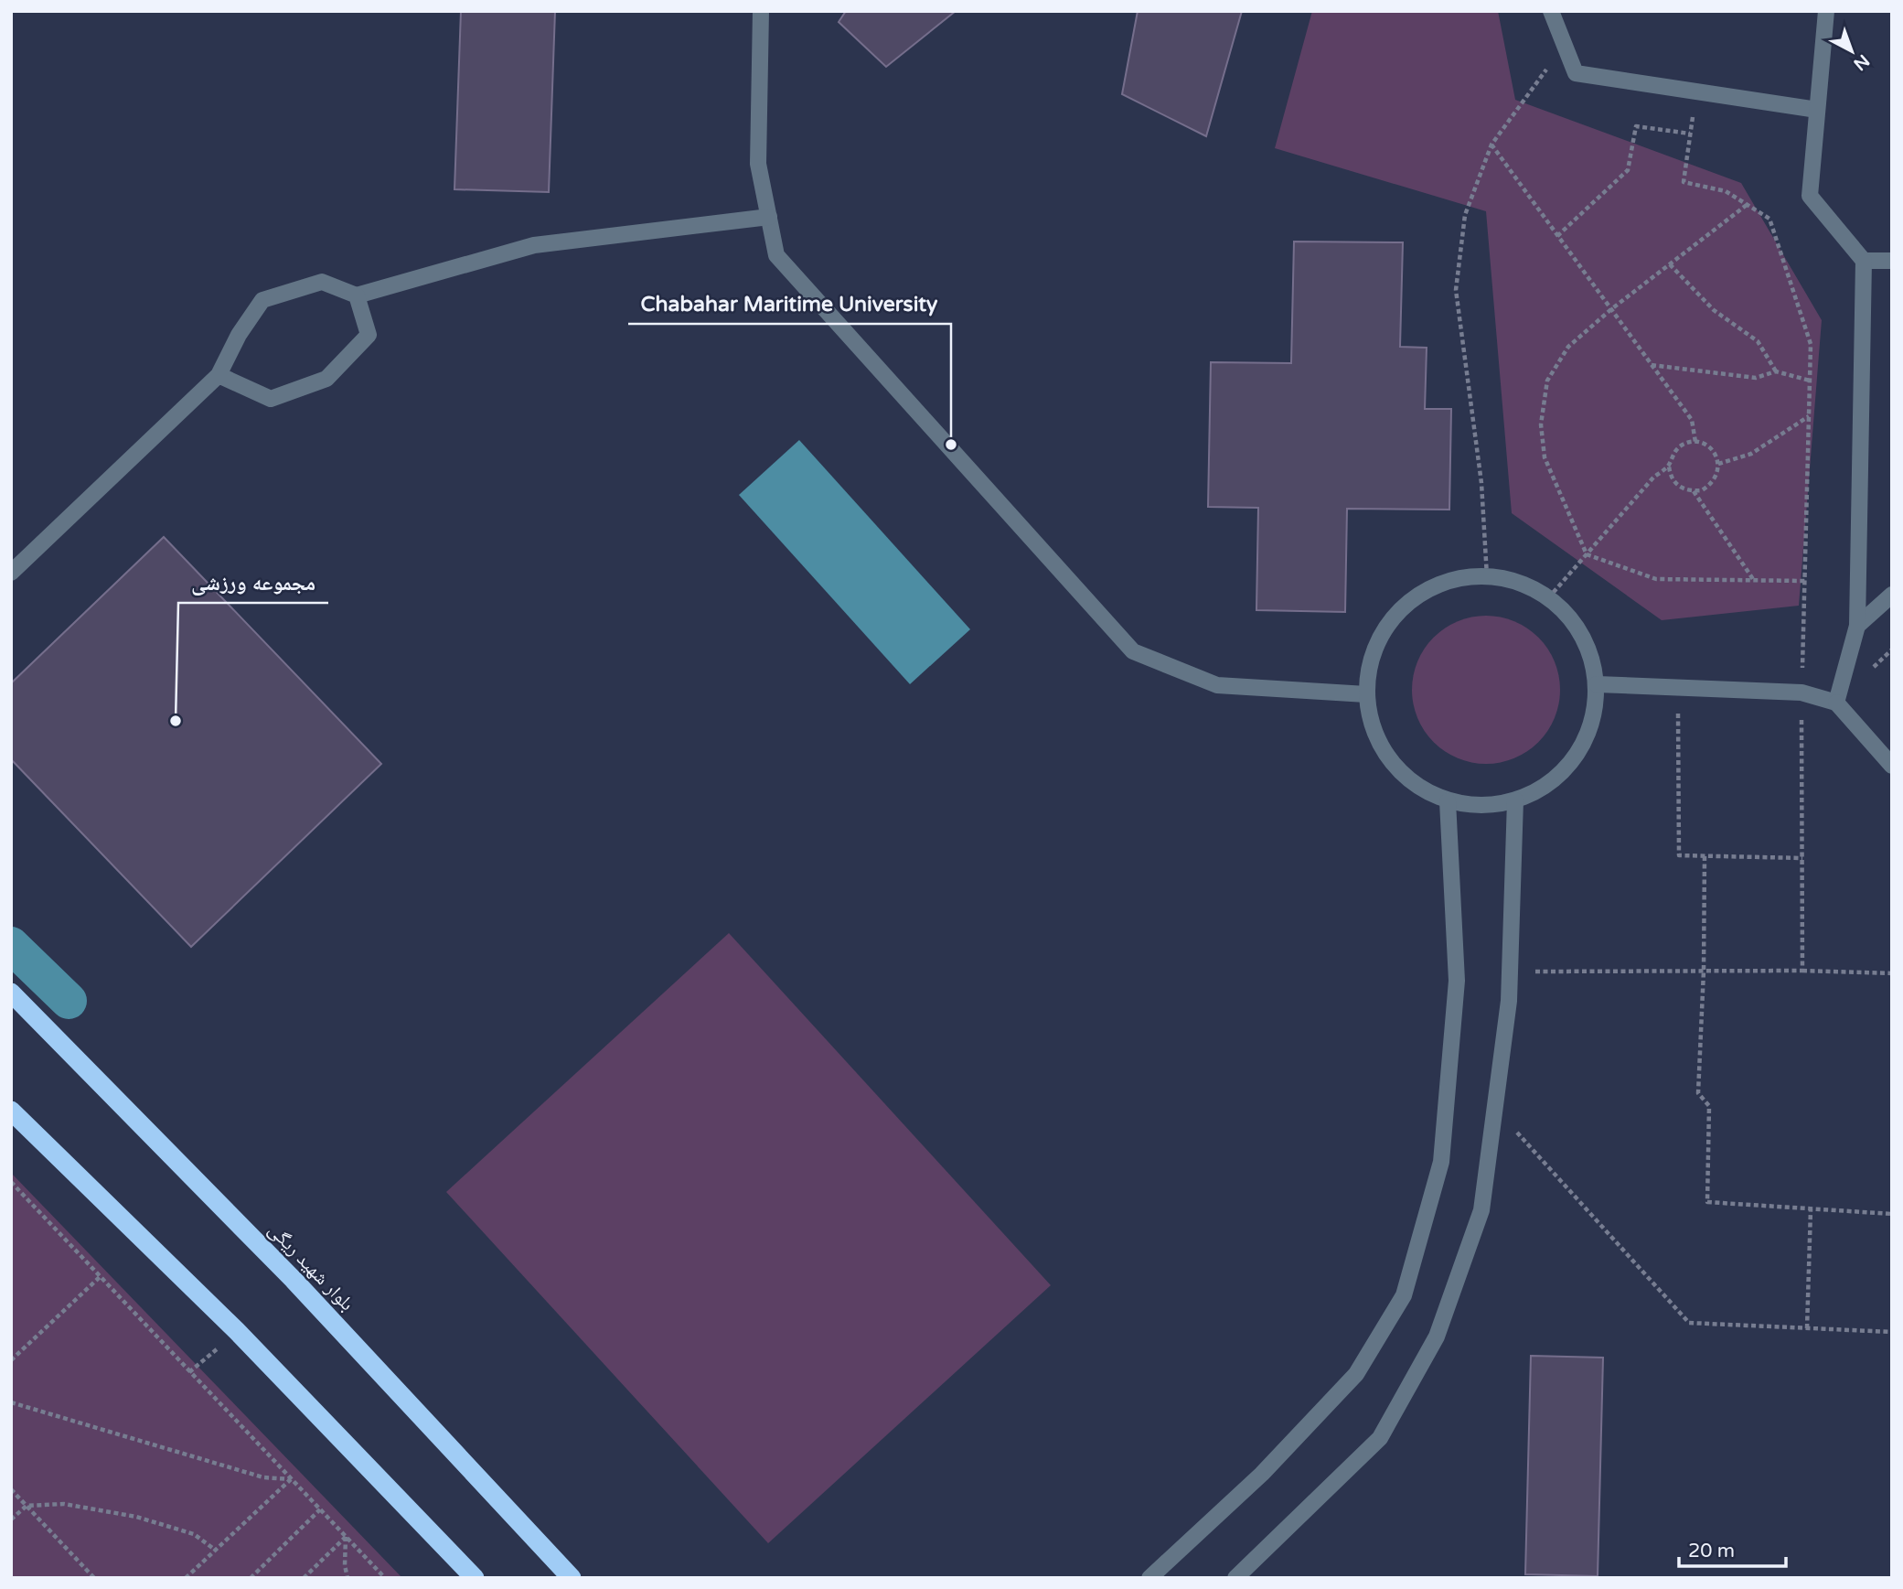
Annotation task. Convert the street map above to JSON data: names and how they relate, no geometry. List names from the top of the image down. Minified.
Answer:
{"streets":{"highway":["بلوار شهید ریگی"]},"places":["Chabahar Maritime University","مجموعه ورزشی"],"scale_bar":"20 m","north":"bottom right"}
